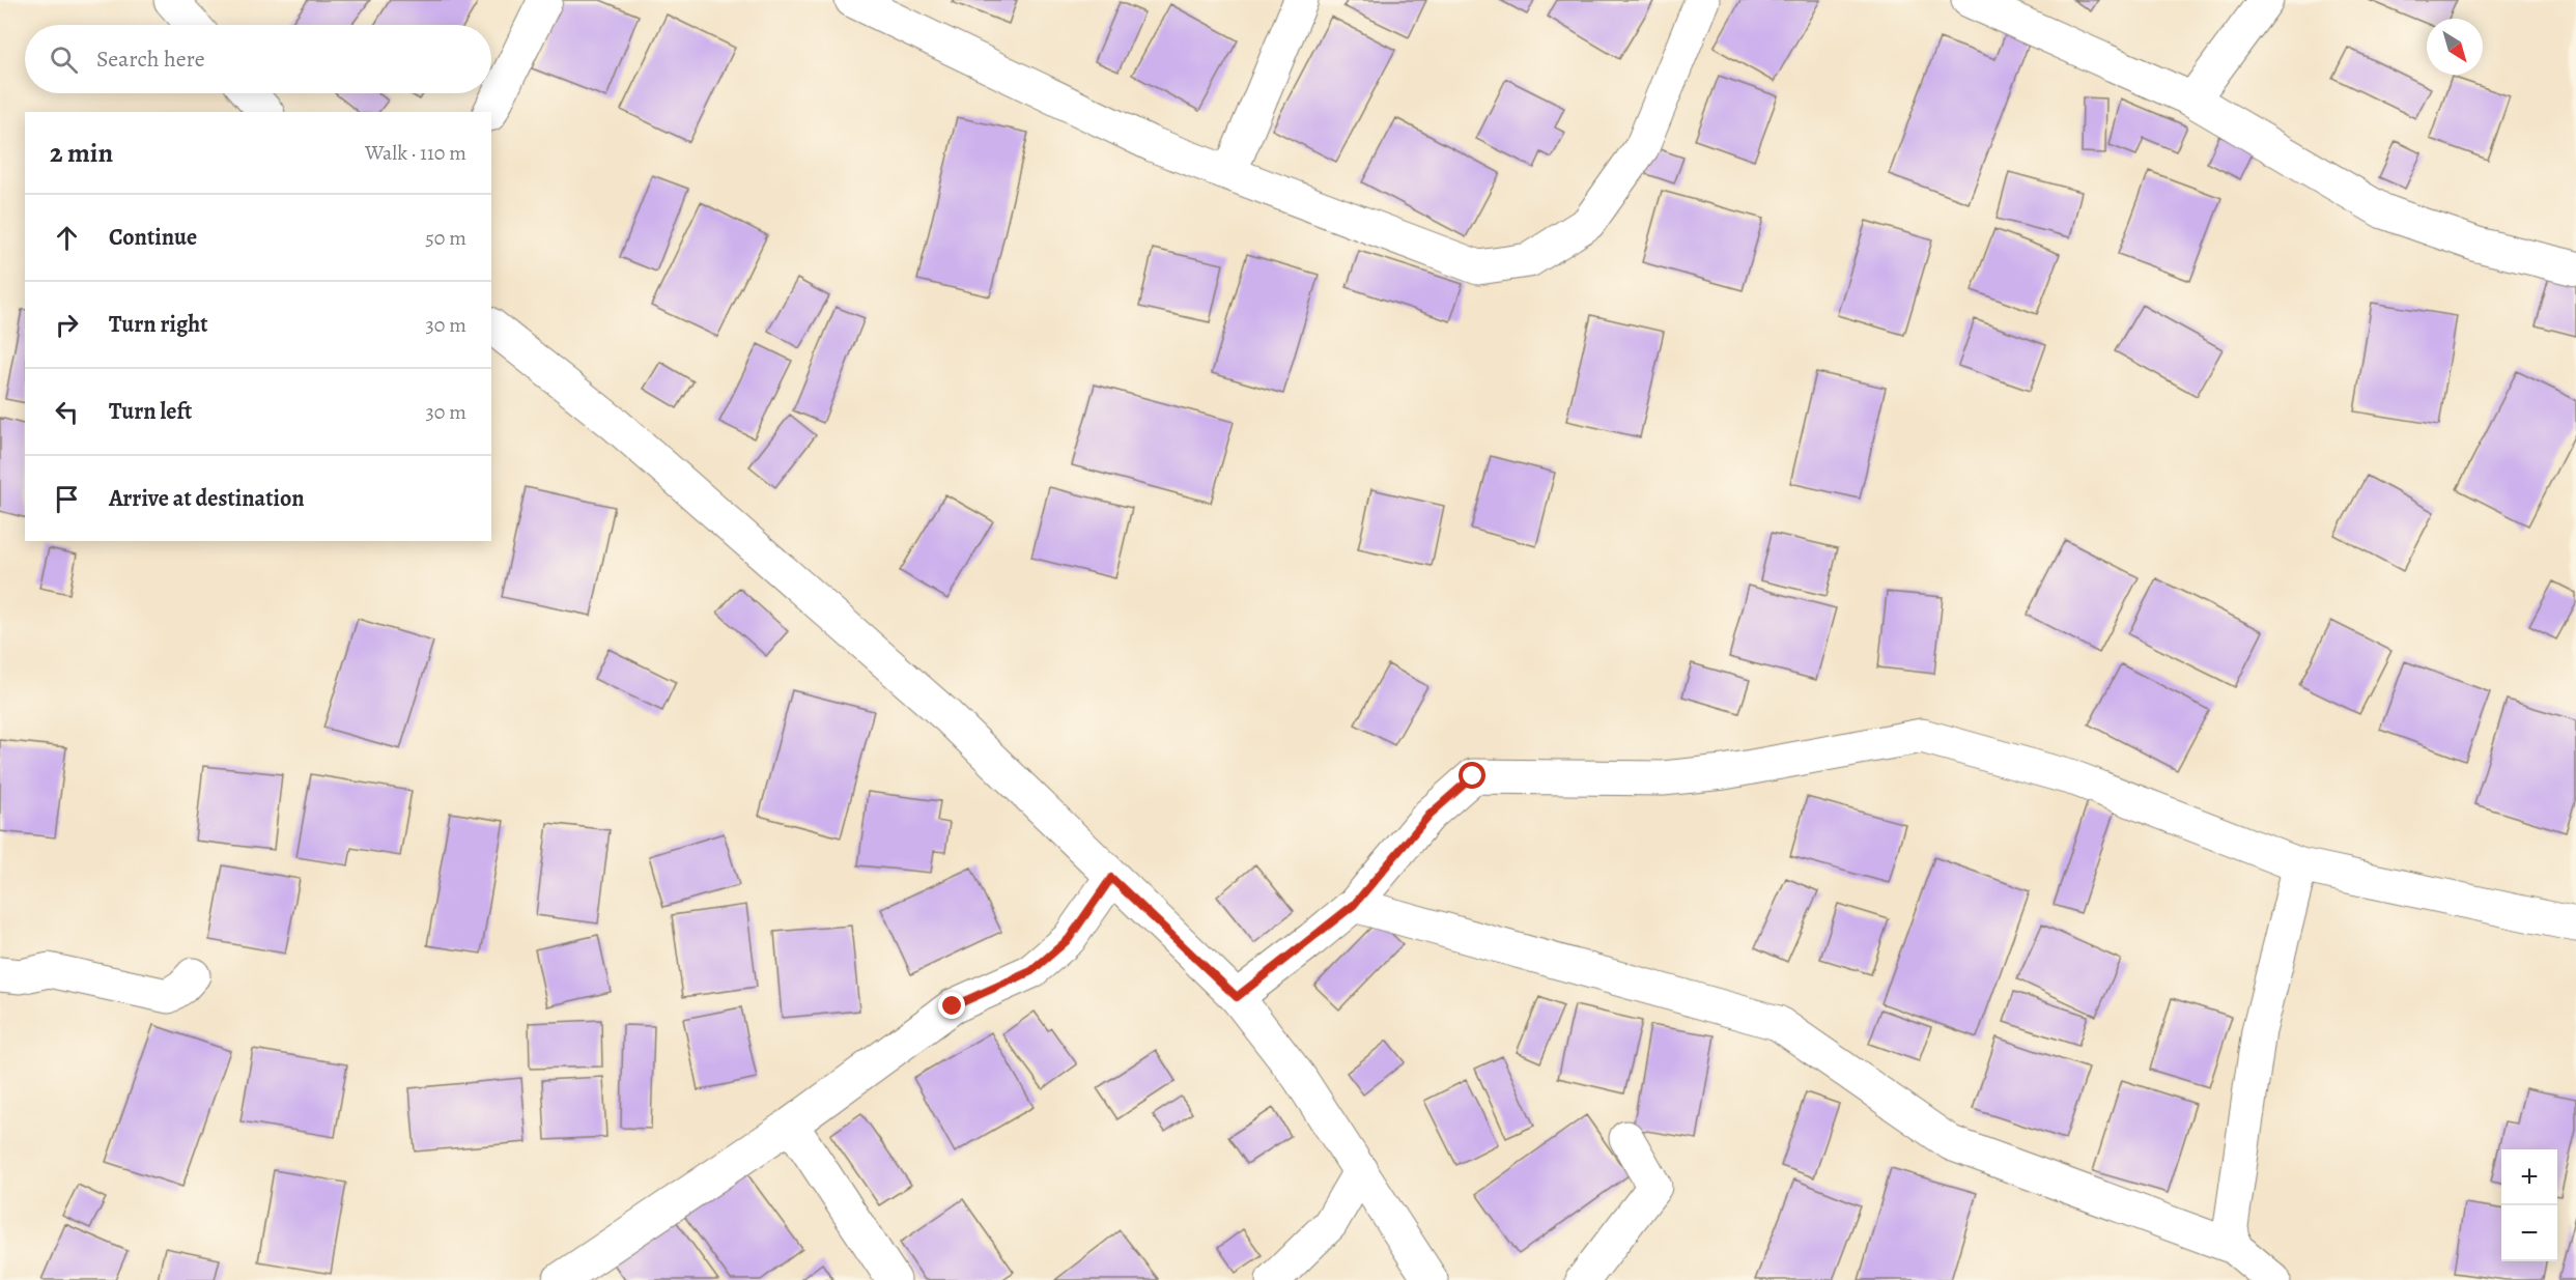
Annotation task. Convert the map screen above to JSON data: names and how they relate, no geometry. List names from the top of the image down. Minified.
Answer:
{"north":"bottom right","page":{"search":"Search here","heading":["2 min","Walk · 110 m"],"list":[["Continue","50 m"],["Turn right","30 m"],["Turn left","30 m"],"Arrive at destination"],"map_buttons":["+","−"]}}
